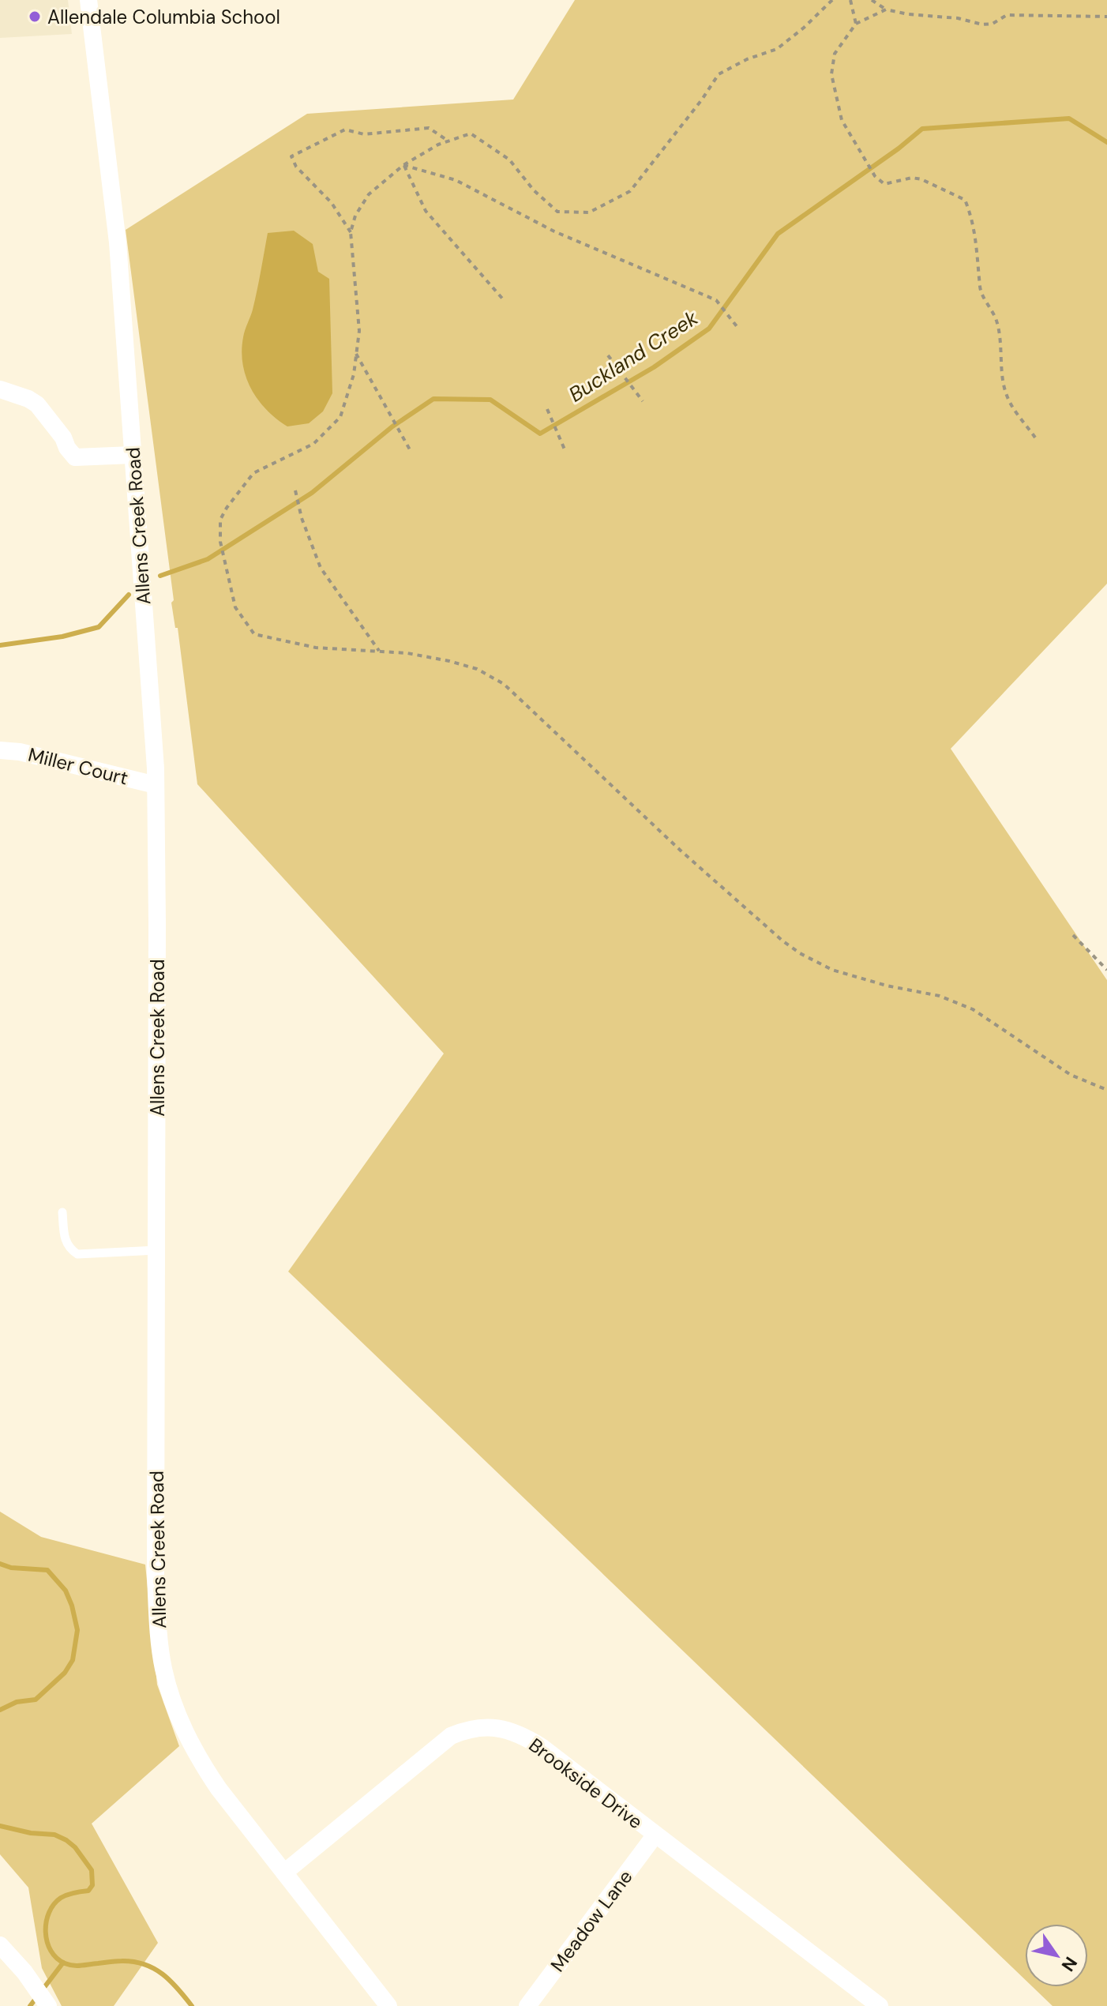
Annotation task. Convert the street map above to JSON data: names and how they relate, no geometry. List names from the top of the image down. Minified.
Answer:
{"streets":{"street":["Allens Creek Road","Miller Court","Brookside Drive","Meadow Lane"]},"crossings":[["Allens Creek Road","Miller Court"],["Allens Creek Road","Brookside Drive"],["Brookside Drive","Meadow Lane"]],"water":["Buckland Creek"],"places":["Allendale Columbia School"],"north":"bottom right"}
